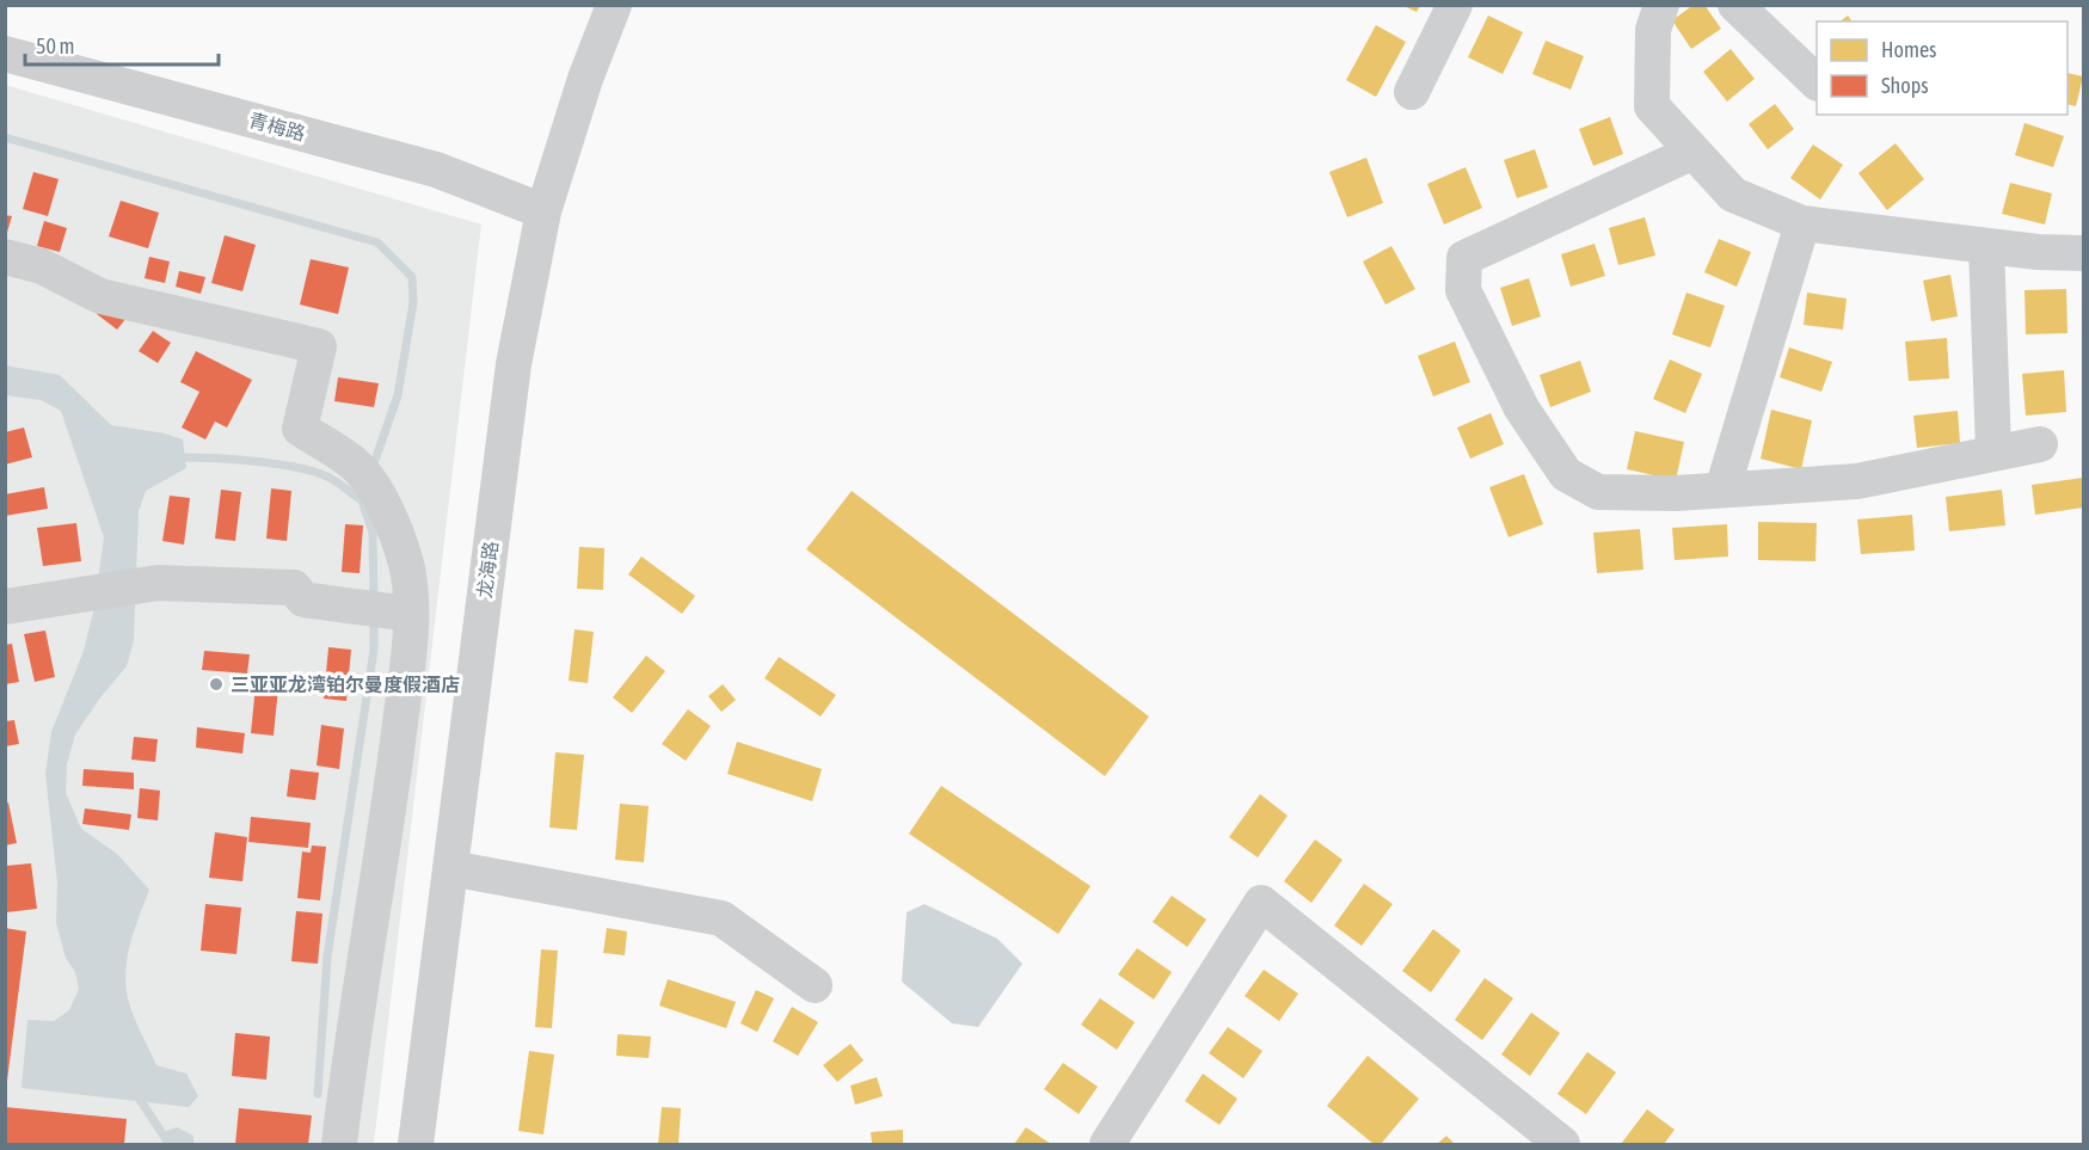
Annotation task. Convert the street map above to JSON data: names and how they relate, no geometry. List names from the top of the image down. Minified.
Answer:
{"streets":{"street":["青梅路","龙海路"]},"crossings":[["青梅路","龙海路"]],"places":["三亚亚龙湾铂尔曼度假酒店"],"legend":["Homes","Shops"],"scale_bar":"50 m"}
